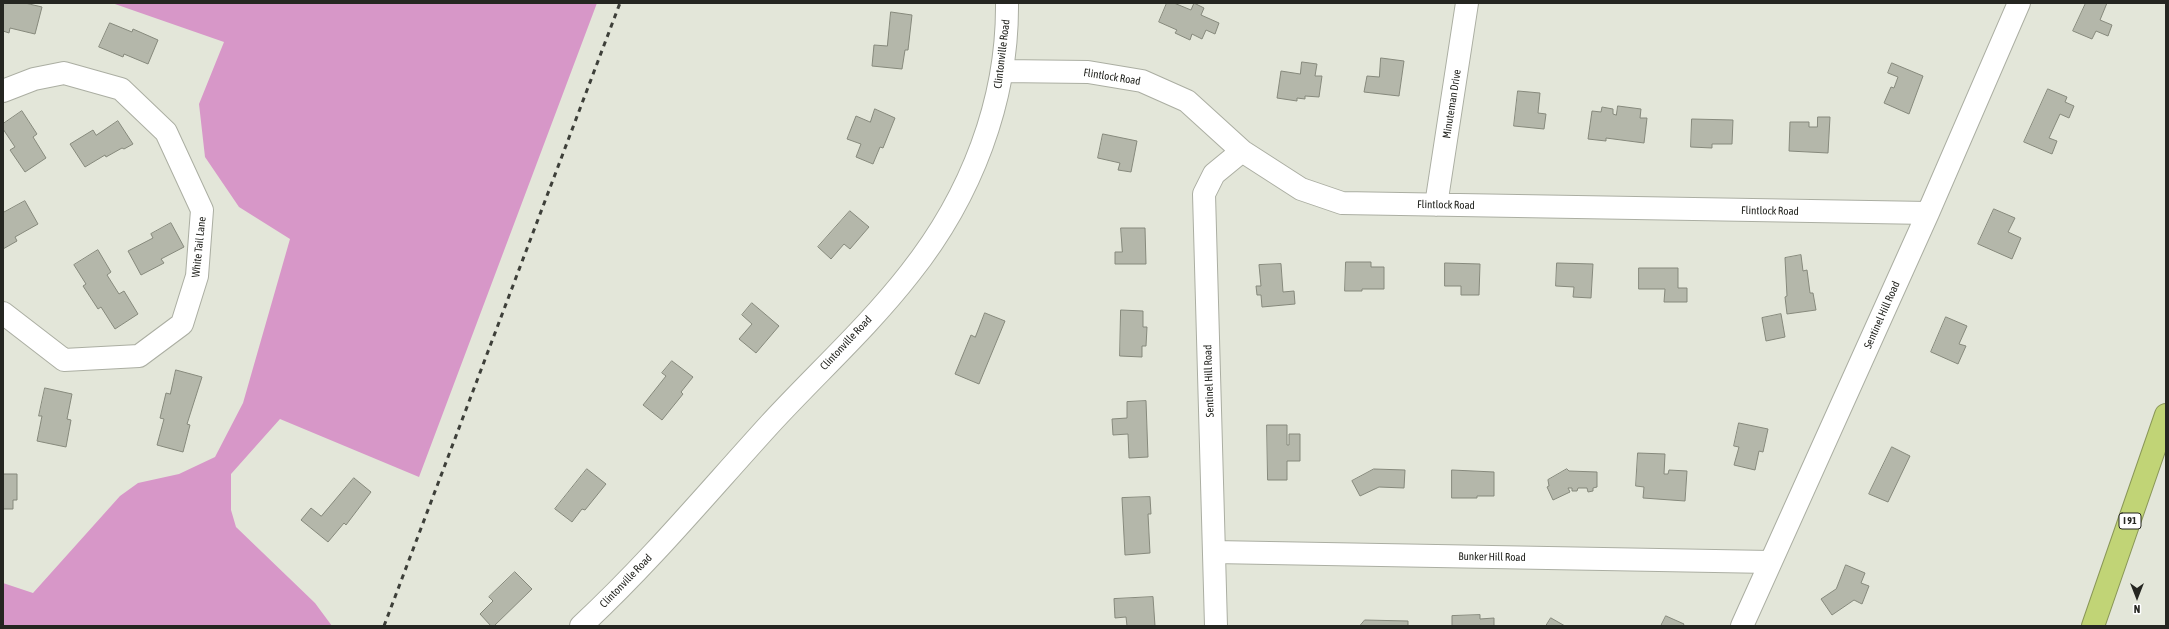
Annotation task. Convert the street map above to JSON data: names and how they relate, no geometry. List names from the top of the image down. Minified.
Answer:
{"streets":{"highway":["I 91"],"street":["Clintonville Road","Flintlock Road","Minuteman Drive","White Tail Lane","Sentinel Hill Road","Bunker Hill Road"]},"crossings":[["Clintonville Road","Flintlock Road"],["Flintlock Road","Minuteman Drive"],["Flintlock Road","Sentinel Hill Road"],["Sentinel Hill Road","Bunker Hill Road"]],"north":"bottom"}
